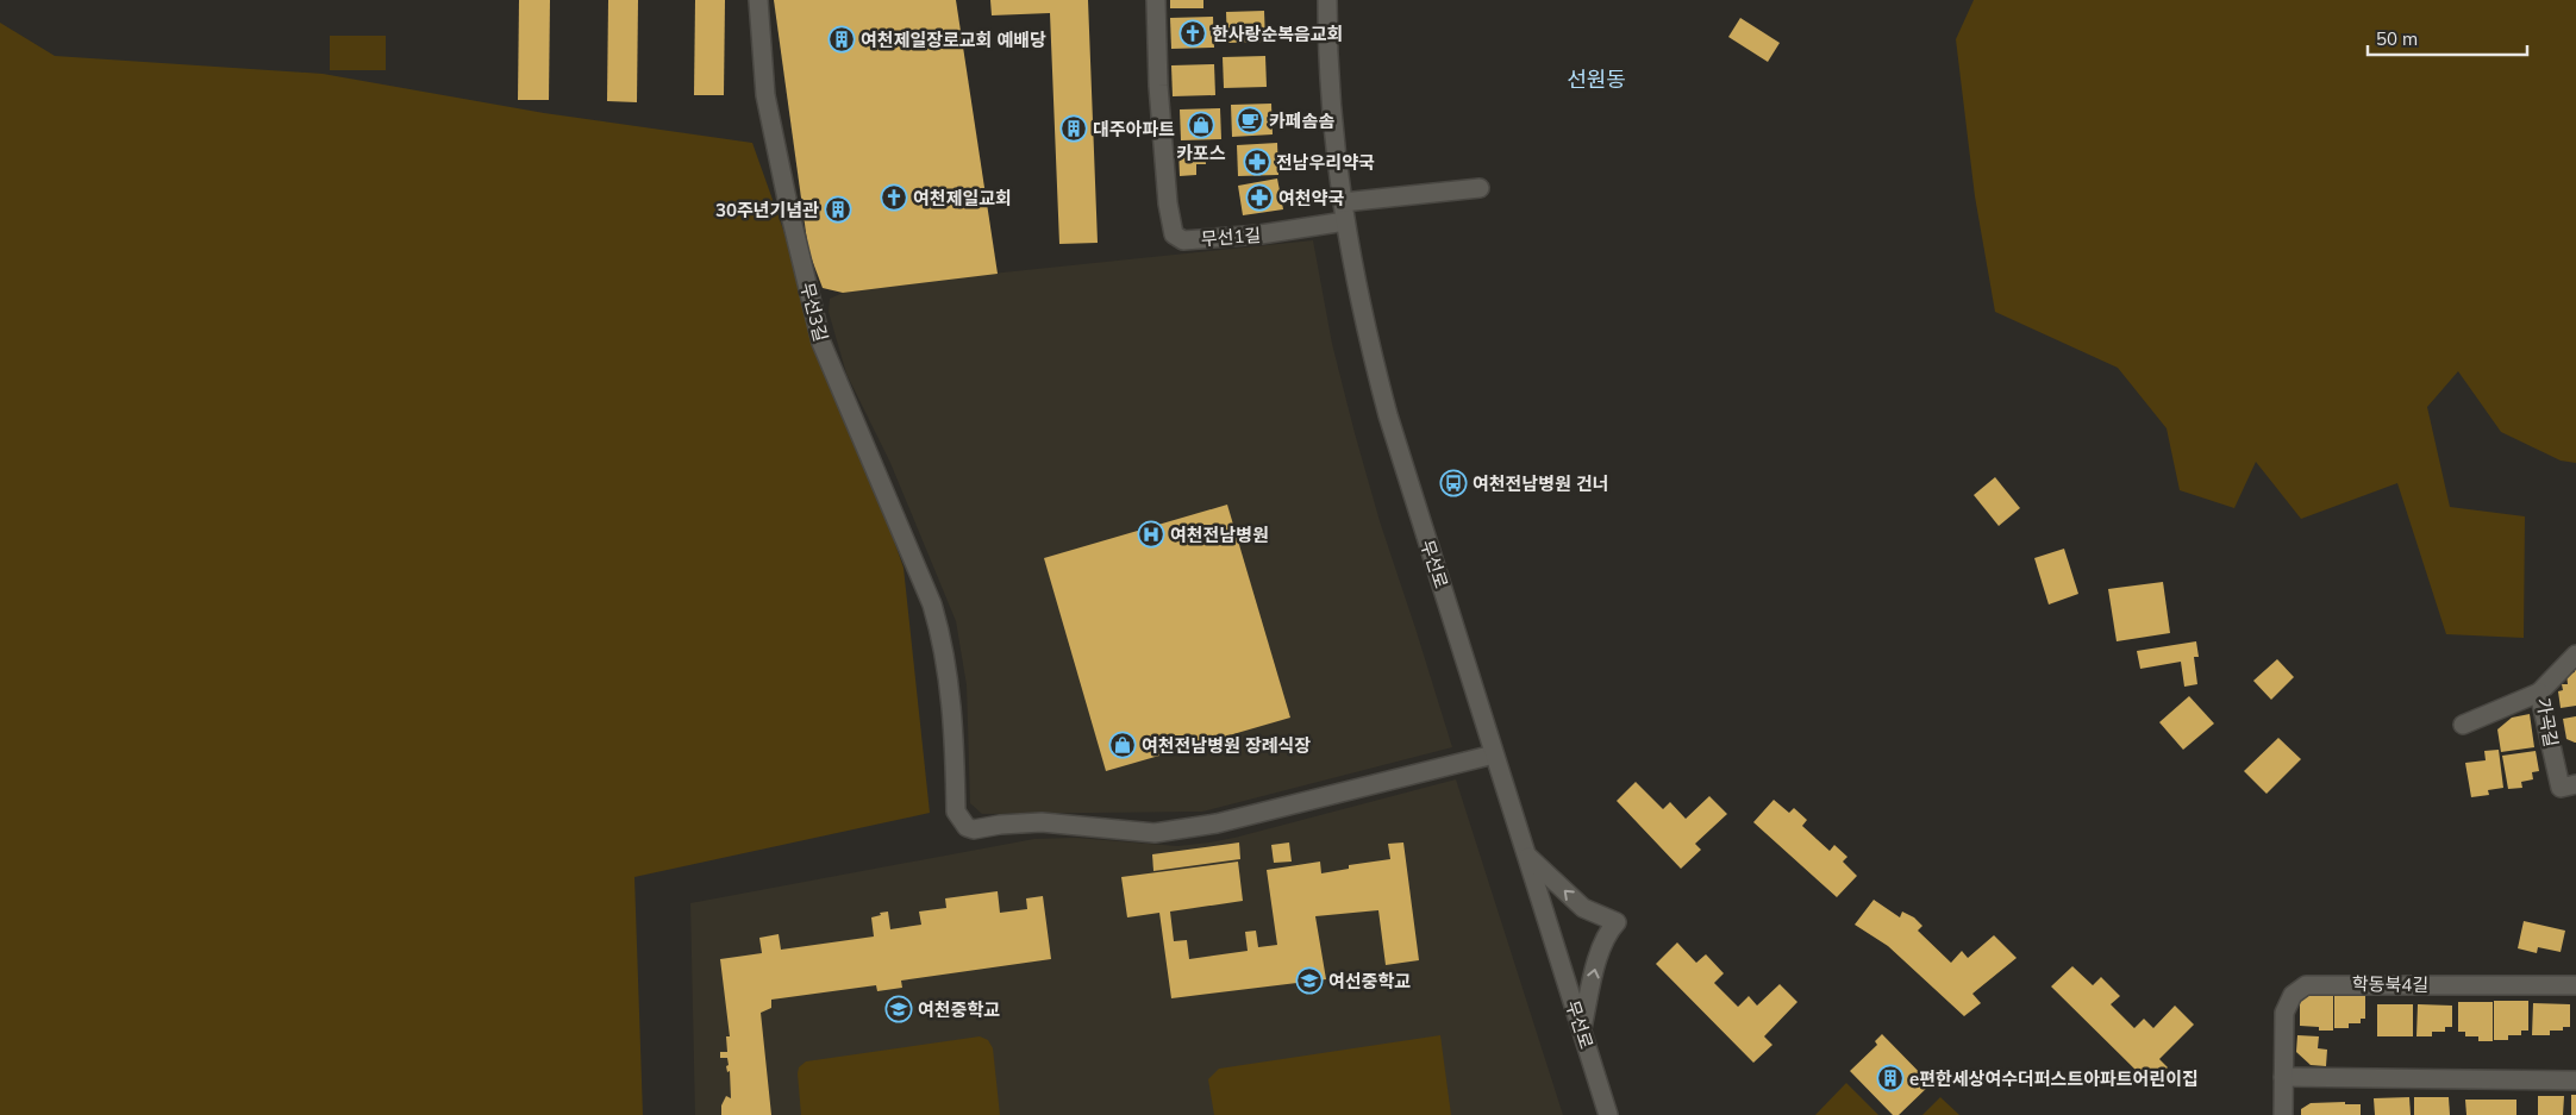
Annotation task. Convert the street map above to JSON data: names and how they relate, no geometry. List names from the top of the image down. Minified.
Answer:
{"streets":{"street":["무선1길","무선3길","무선로","가곡길","학동북4길"]},"crossings":[["무선1길","무선로"],["무선3길","무선로"]],"districts":["선원동"],"places":{"church":["한사랑순복음교회","여천제일교회"],"building":["여천제일장로교회 예배당","대주아파트","30주년기념관","e편한세상여수더퍼스트아파트어린이집"],"cafe":["카페솜솜"],"shop":["카포스","여천전남병원 장례식장"],"pharmacy":["전남우리약국","여천약국"],"bus stop":["여천전남병원 건너"],"hospital":["여천전남병원"],"school or university":["여선중학교","여천중학교"]},"scale_bar":"50 m"}
